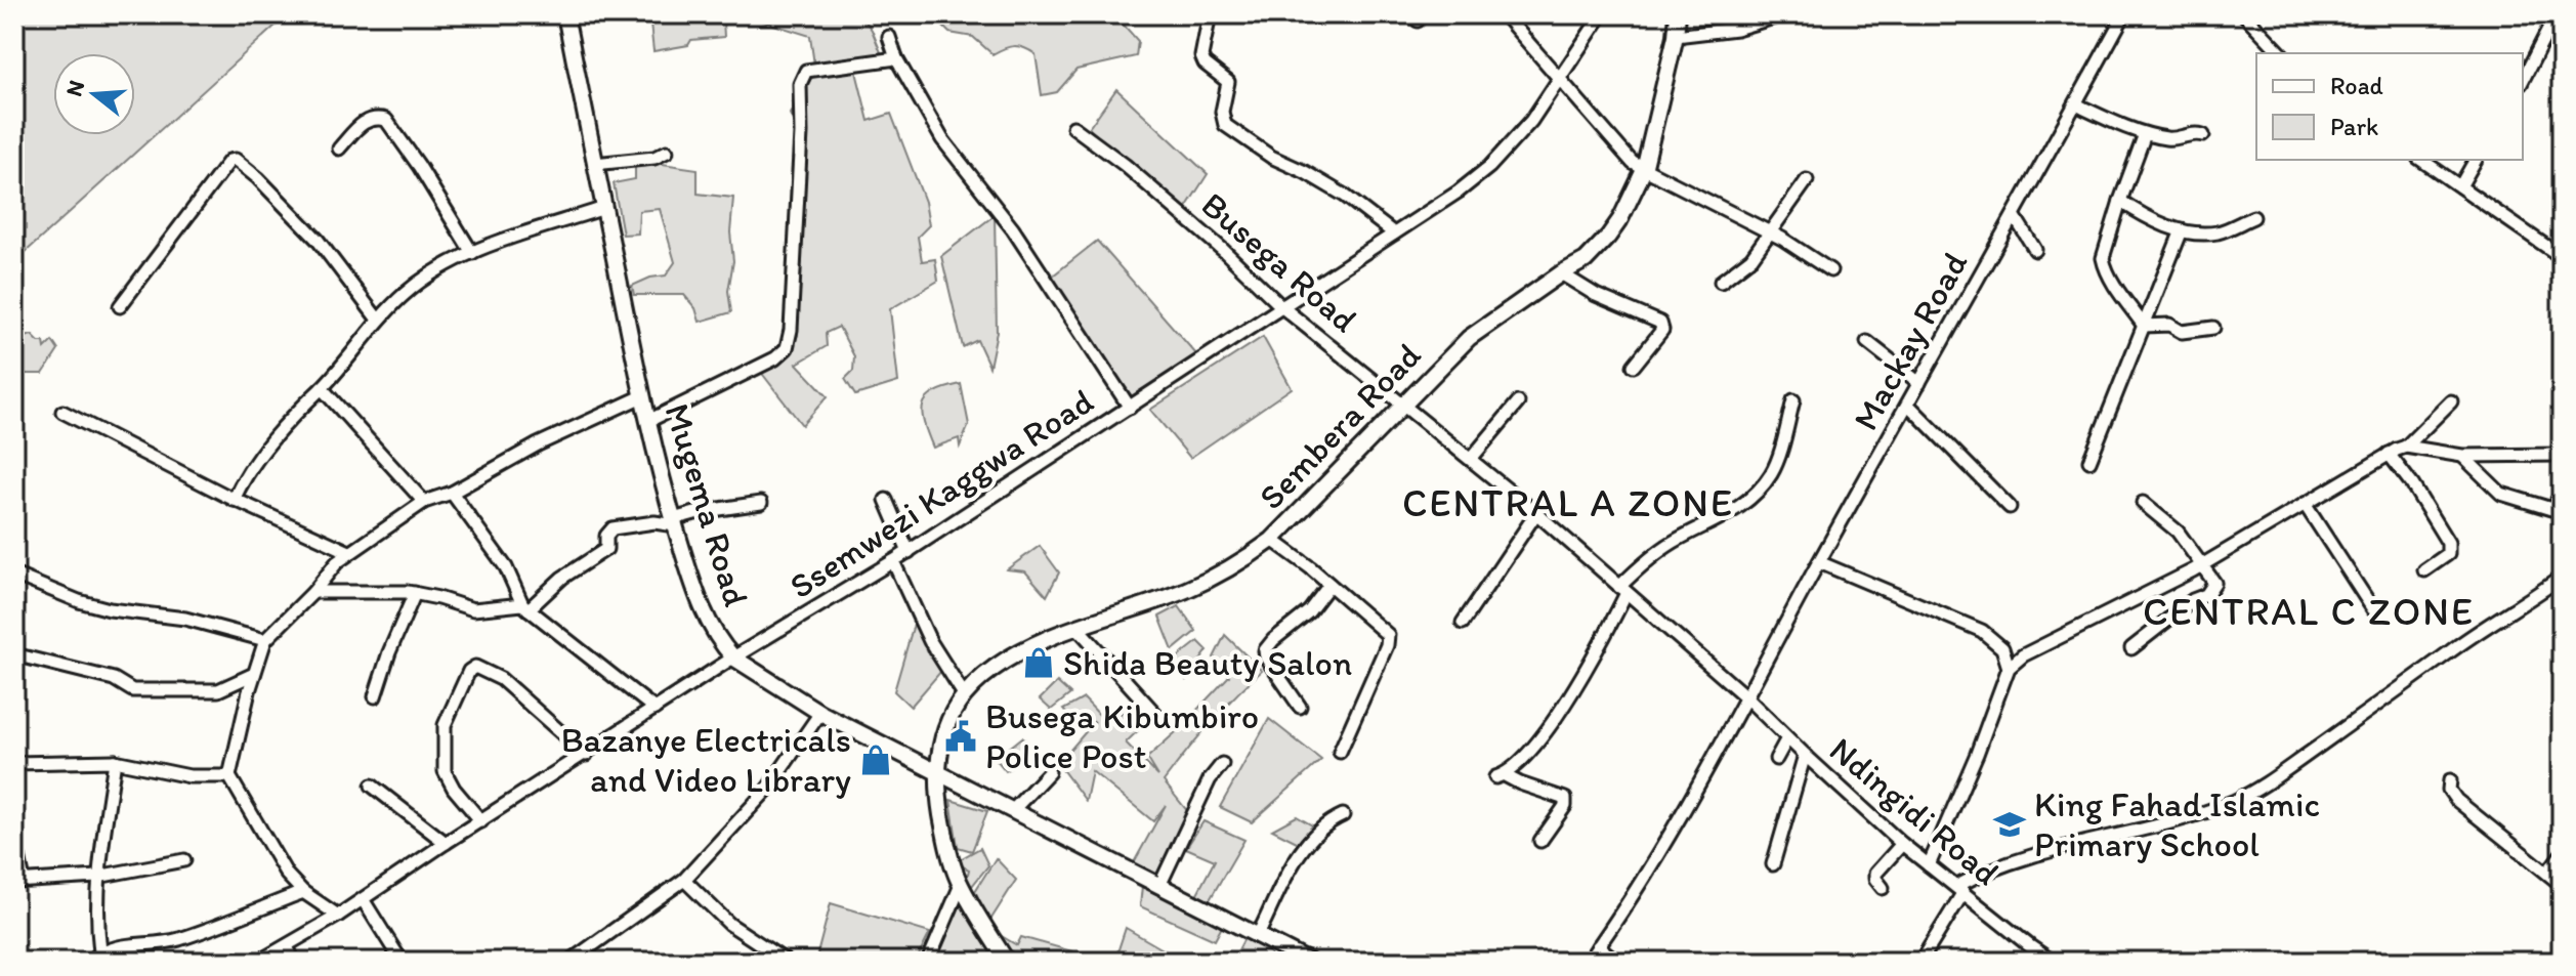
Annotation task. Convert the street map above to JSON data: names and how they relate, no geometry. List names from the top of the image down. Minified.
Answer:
{"streets":{"street":["Busega Road","Mackay Road","Sembera Road","Ssemwezi Kaggwa Road","Mugema Road","Ndingidi Road"]},"crossings":[["Busega Road","Mackay Road"],["Busega Road","Sembera Road"],["Busega Road","Ssemwezi Kaggwa Road"],["Busega Road","Ndingidi Road"],["Mackay Road","Ndingidi Road"],["Sembera Road","Mugema Road"],["Ssemwezi Kaggwa Road","Mugema Road"]],"districts":["CENTRAL A ZONE","CENTRAL C ZONE"],"places":{"shop":["Shida Beauty Salon","Bazanye Electricals and Video Library"],"public building":["Busega Kibumbiro Police Post"],"school or university":["King Fahad Islamic Primary School"]},"legend":["Road","Park"],"north":"left"}
